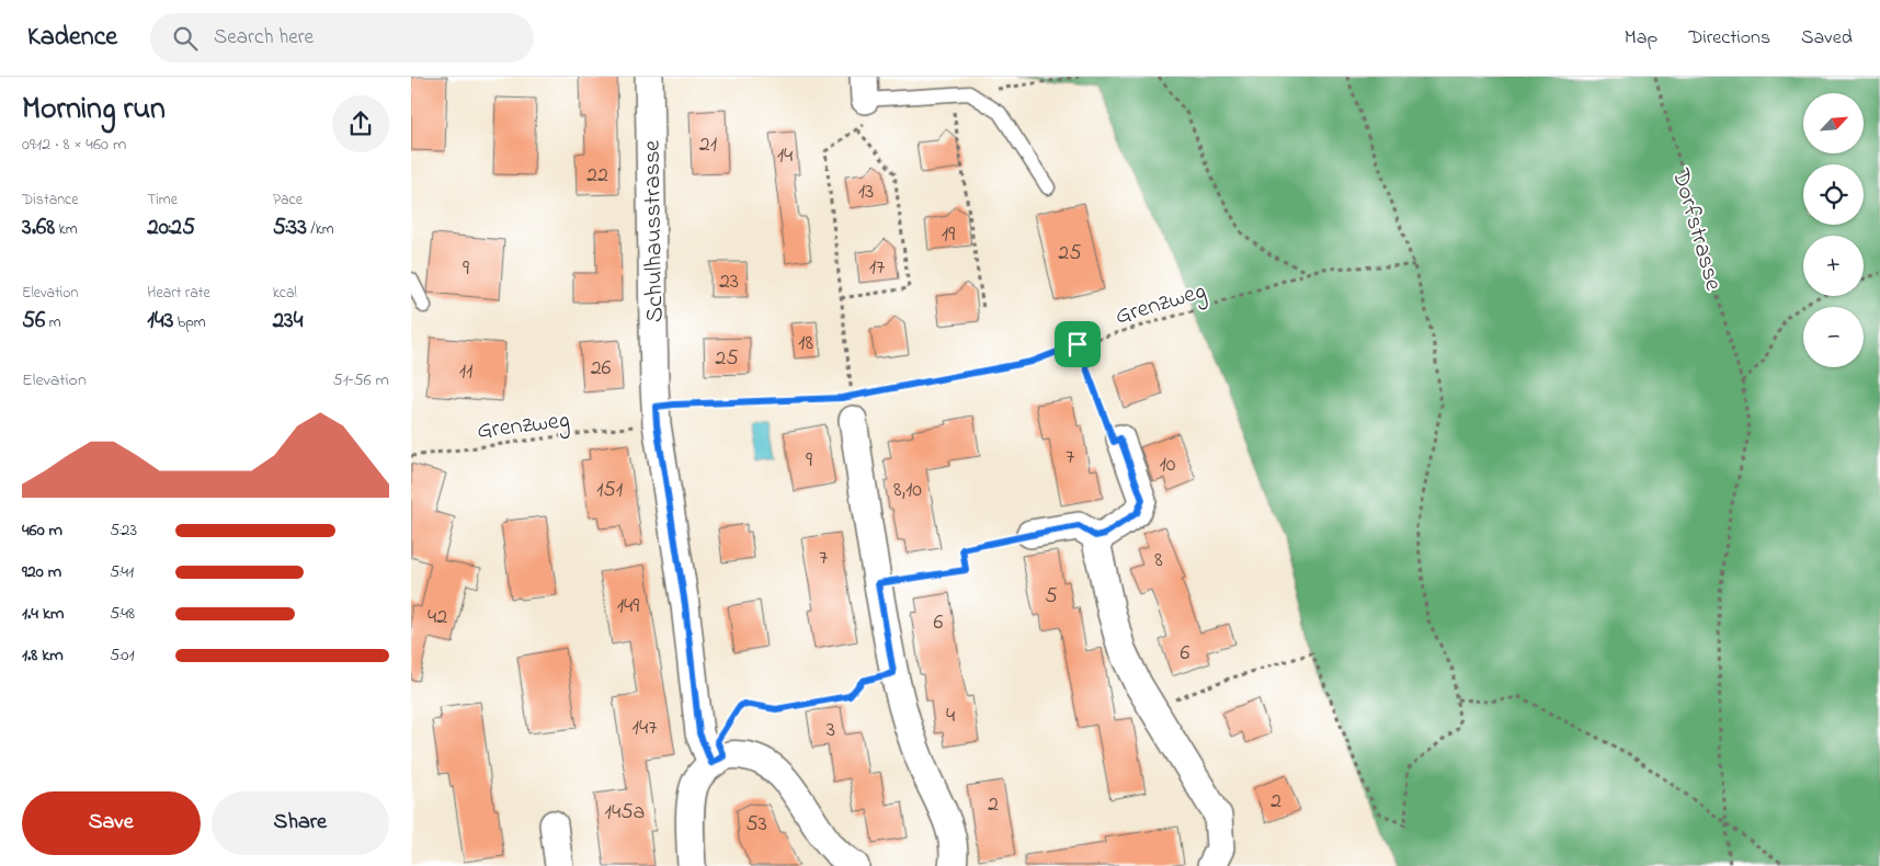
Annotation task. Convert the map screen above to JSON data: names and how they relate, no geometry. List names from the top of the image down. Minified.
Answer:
{"streets":{"street":["Schulhausstrasse"],"path":["Dorfstrasse","Grenzweg"]},"crossings":[["Schulhausstrasse","Grenzweg"]],"house_numbers":["21","14","22","13","19","25","17","9","23","18","25","26","11","7","9","10","151","8,10","7","8","5","149","42","6","6","4","147","3","2","2","145a","53"],"north":"top right","page":{"header":"Kadence","search":"Search here","nav":["Map","Directions","Saved"],"heading":["Morning run","09:12 · 8 × 460 m"],"map_buttons":["+","−"],"stats":[["Distance","3.68 km"],["Time","20:25"],["Pace","5:33 /km"],["Elevation","56 m"],["Heart rate","143 bpm"],["kcal","234"]],"chart":["Elevation","51–56 m"],"list":[{"name":"460 m","note":"5:23"},{"name":"920 m","note":"5:41"},{"name":"1.4 km","note":"5:48"},{"name":"1.8 km","note":"5:01"}],"buttons":["Save","Share"]}}
